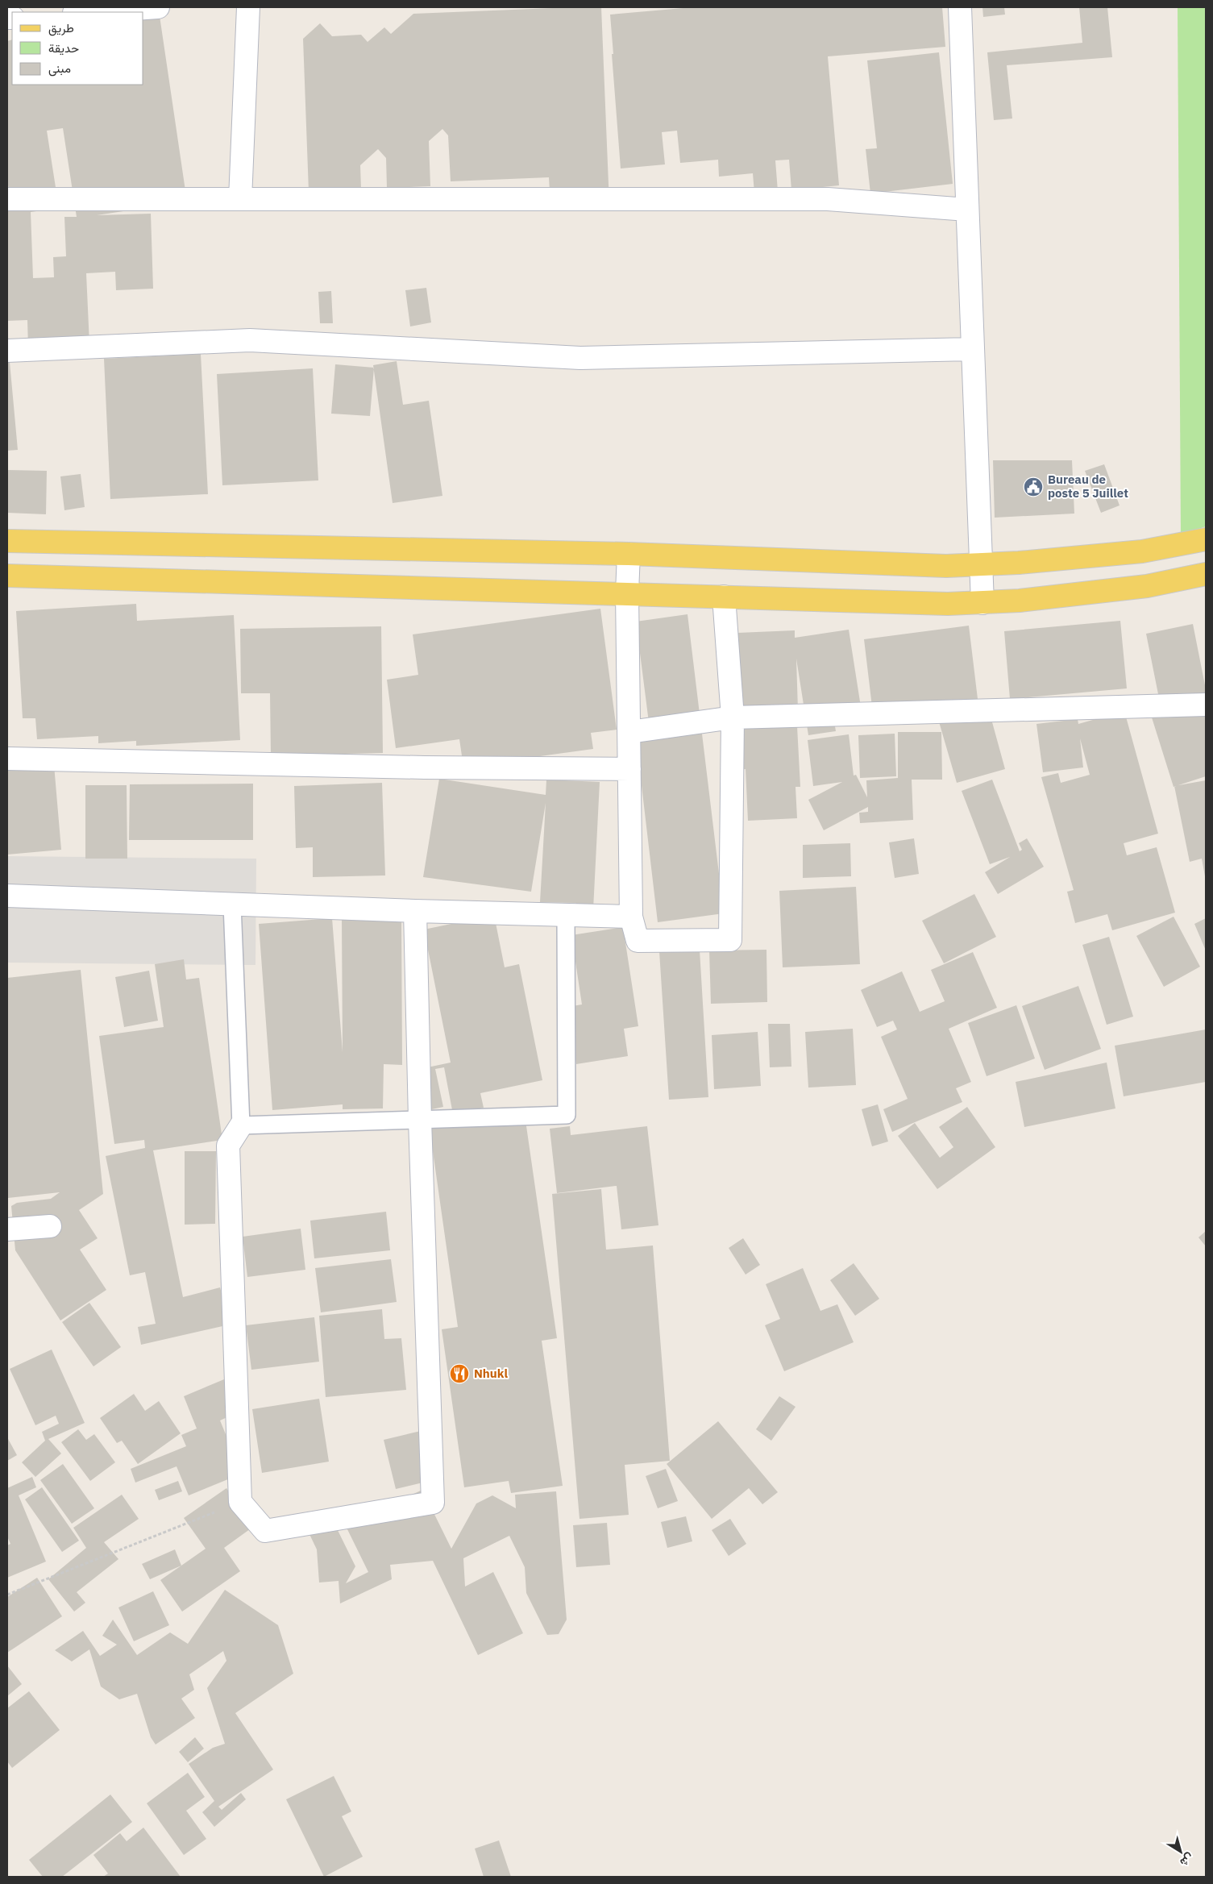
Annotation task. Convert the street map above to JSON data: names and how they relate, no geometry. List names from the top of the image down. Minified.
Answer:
{"places":{"public building":["Bureau de poste 5 Juillet"],"restaurant":["Nhukl"]},"legend":["طريق","حديقة","مبنى"],"north":"bottom right"}
